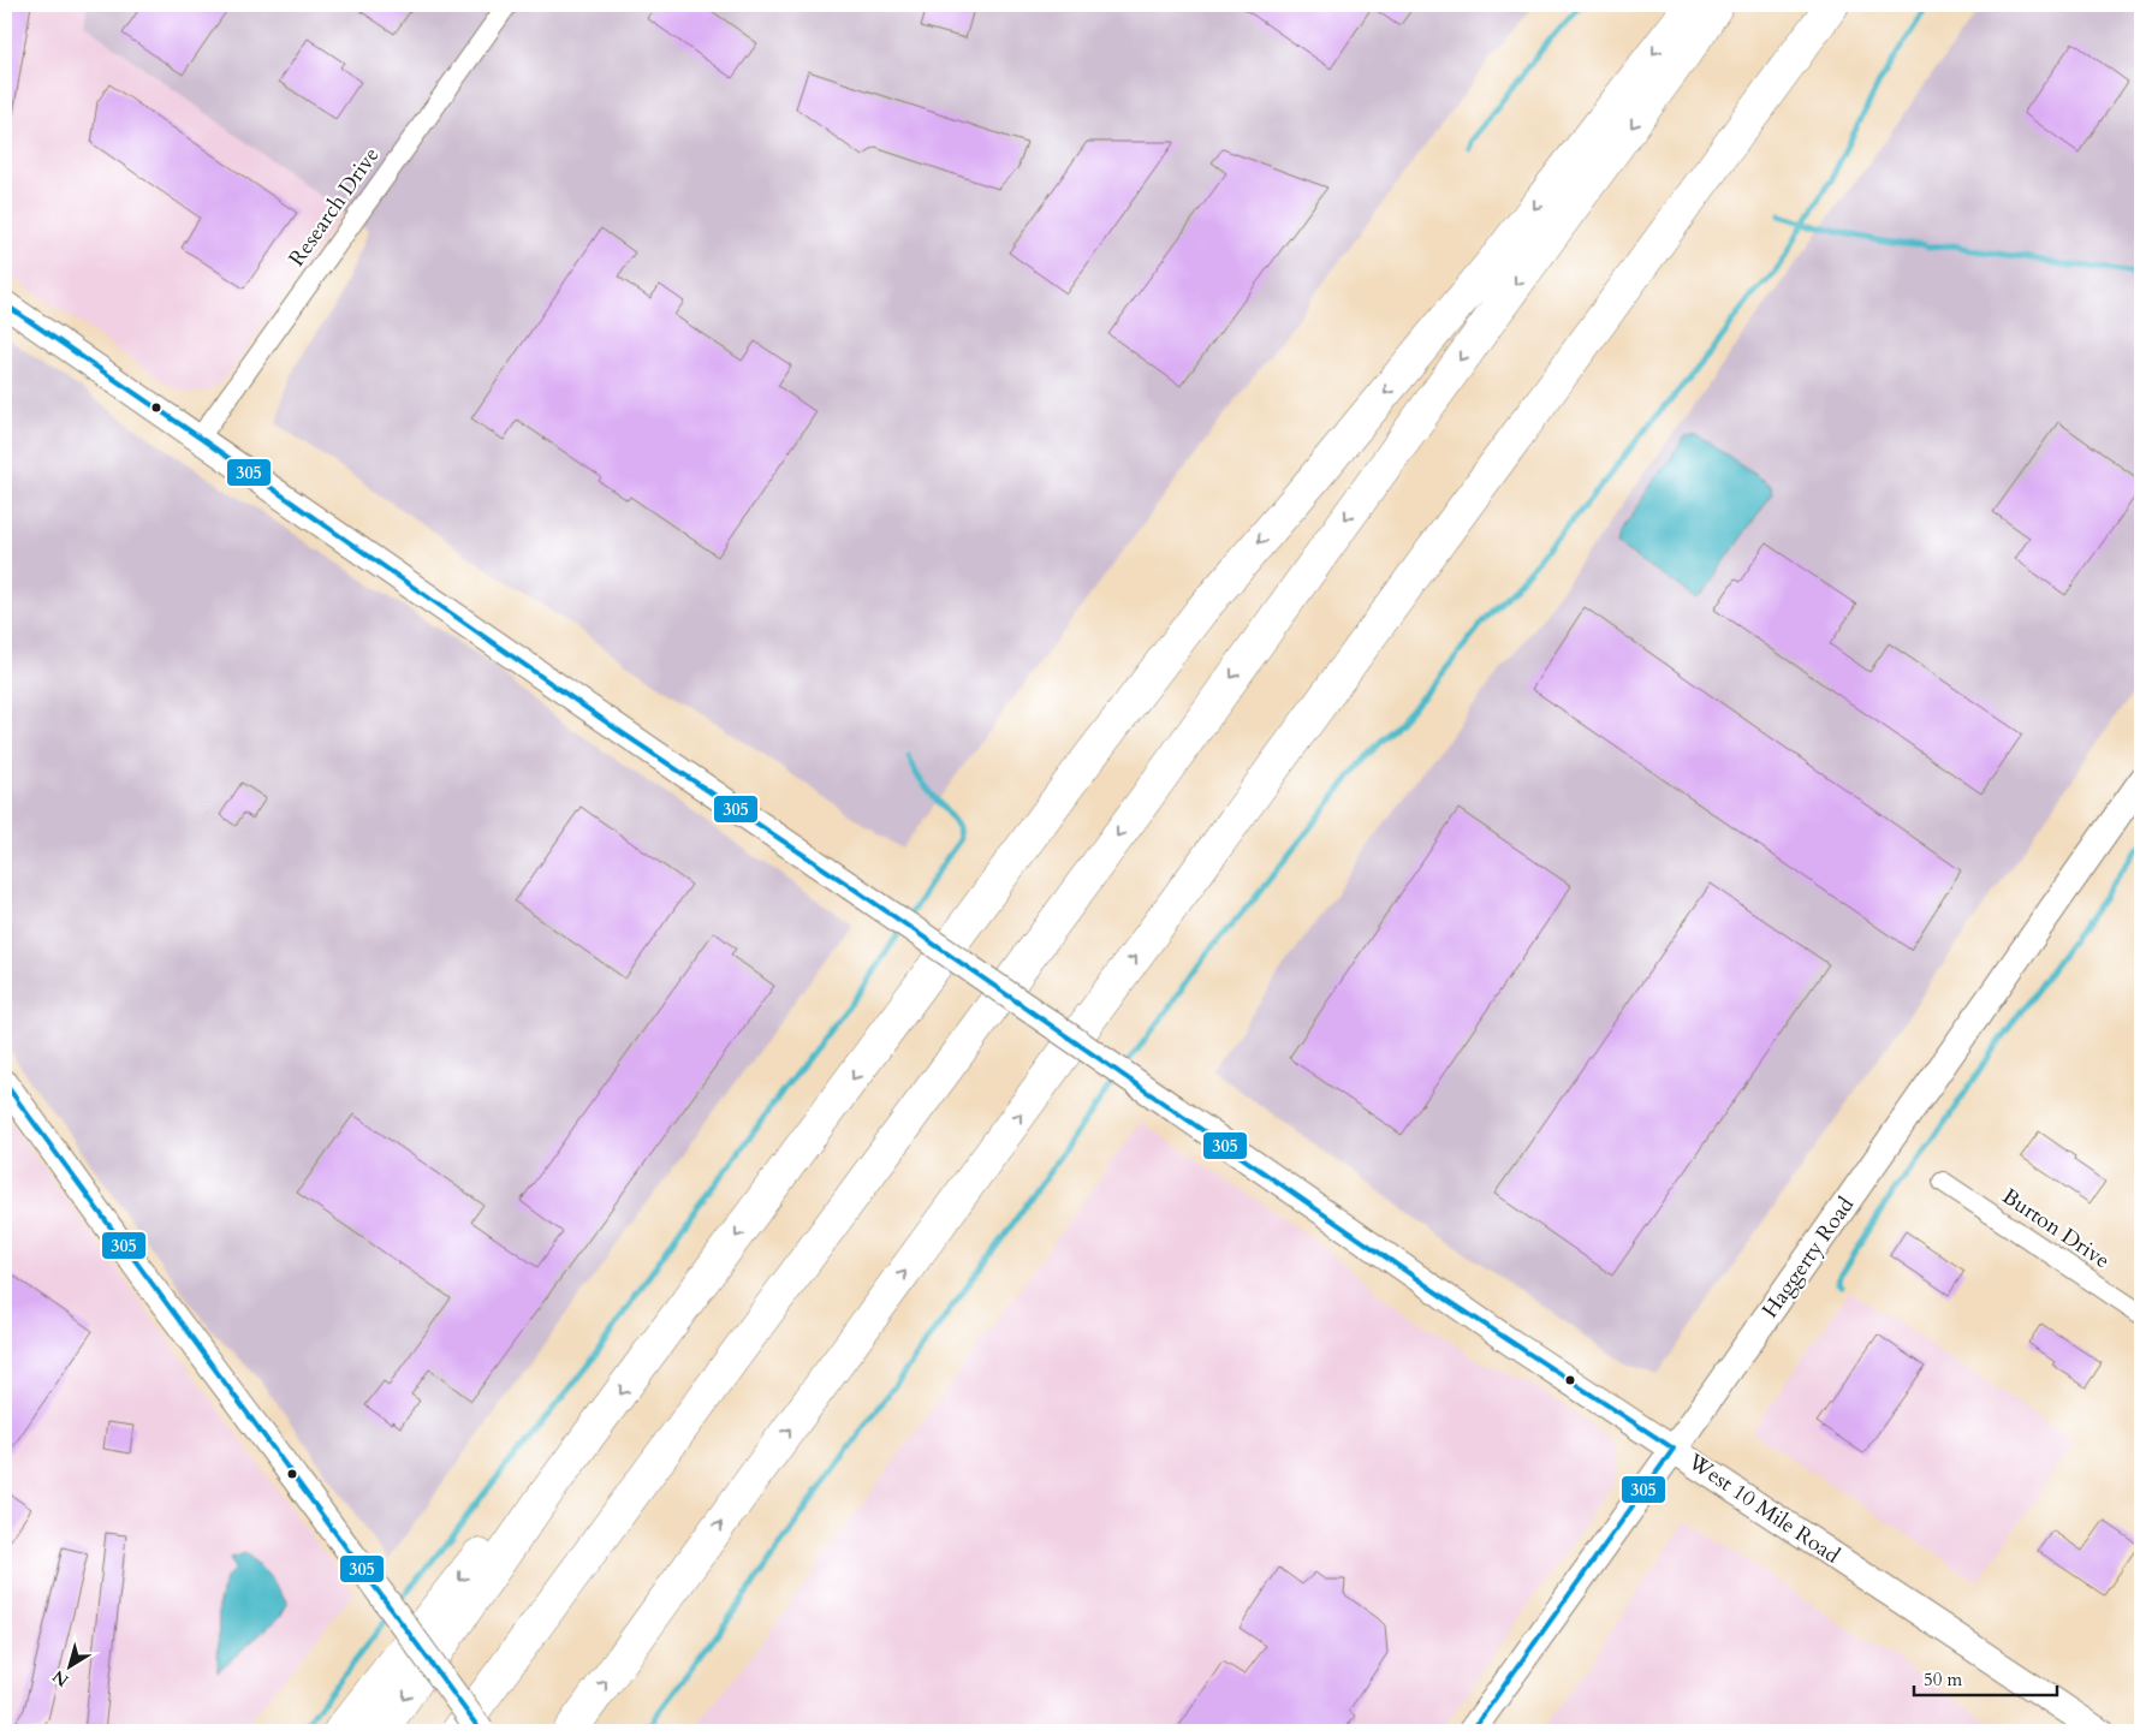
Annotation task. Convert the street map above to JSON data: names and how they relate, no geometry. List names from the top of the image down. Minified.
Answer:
{"streets":{"main road":["Haggerty Road","West 10 Mile Road"],"street":["Research Drive","Burton Drive"]},"crossings":[["Research Drive","West 10 Mile Road"],["Haggerty Road","West 10 Mile Road"]],"lines":["transit line 305"],"scale_bar":"50 m","north":"bottom left"}
